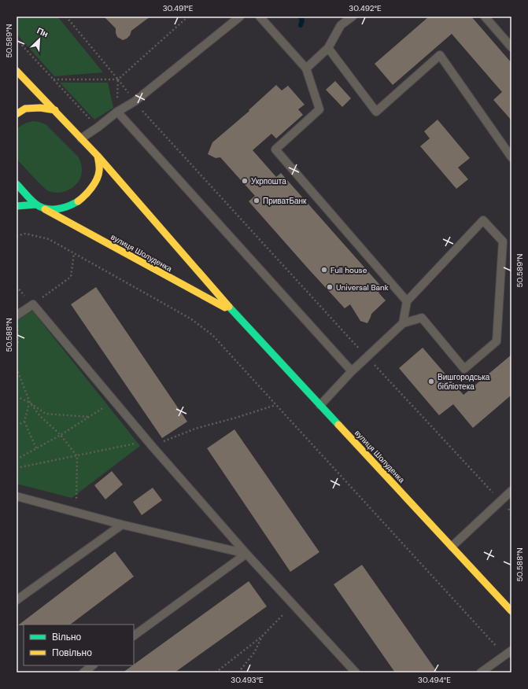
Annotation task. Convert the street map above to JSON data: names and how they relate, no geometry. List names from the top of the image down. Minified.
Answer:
{"streets":{"main road":["вулиця Шолуденка"]},"places":["Укрпошта","ПриватБанк","Full house","Universal Bank","Вишгородська бібліотека"],"legend":["Вільно","Повільно"],"north":"top right","coordinates":["30.491°E","30.492°E","50.589°N","50.588°N","30.493°E","30.494°E"]}
